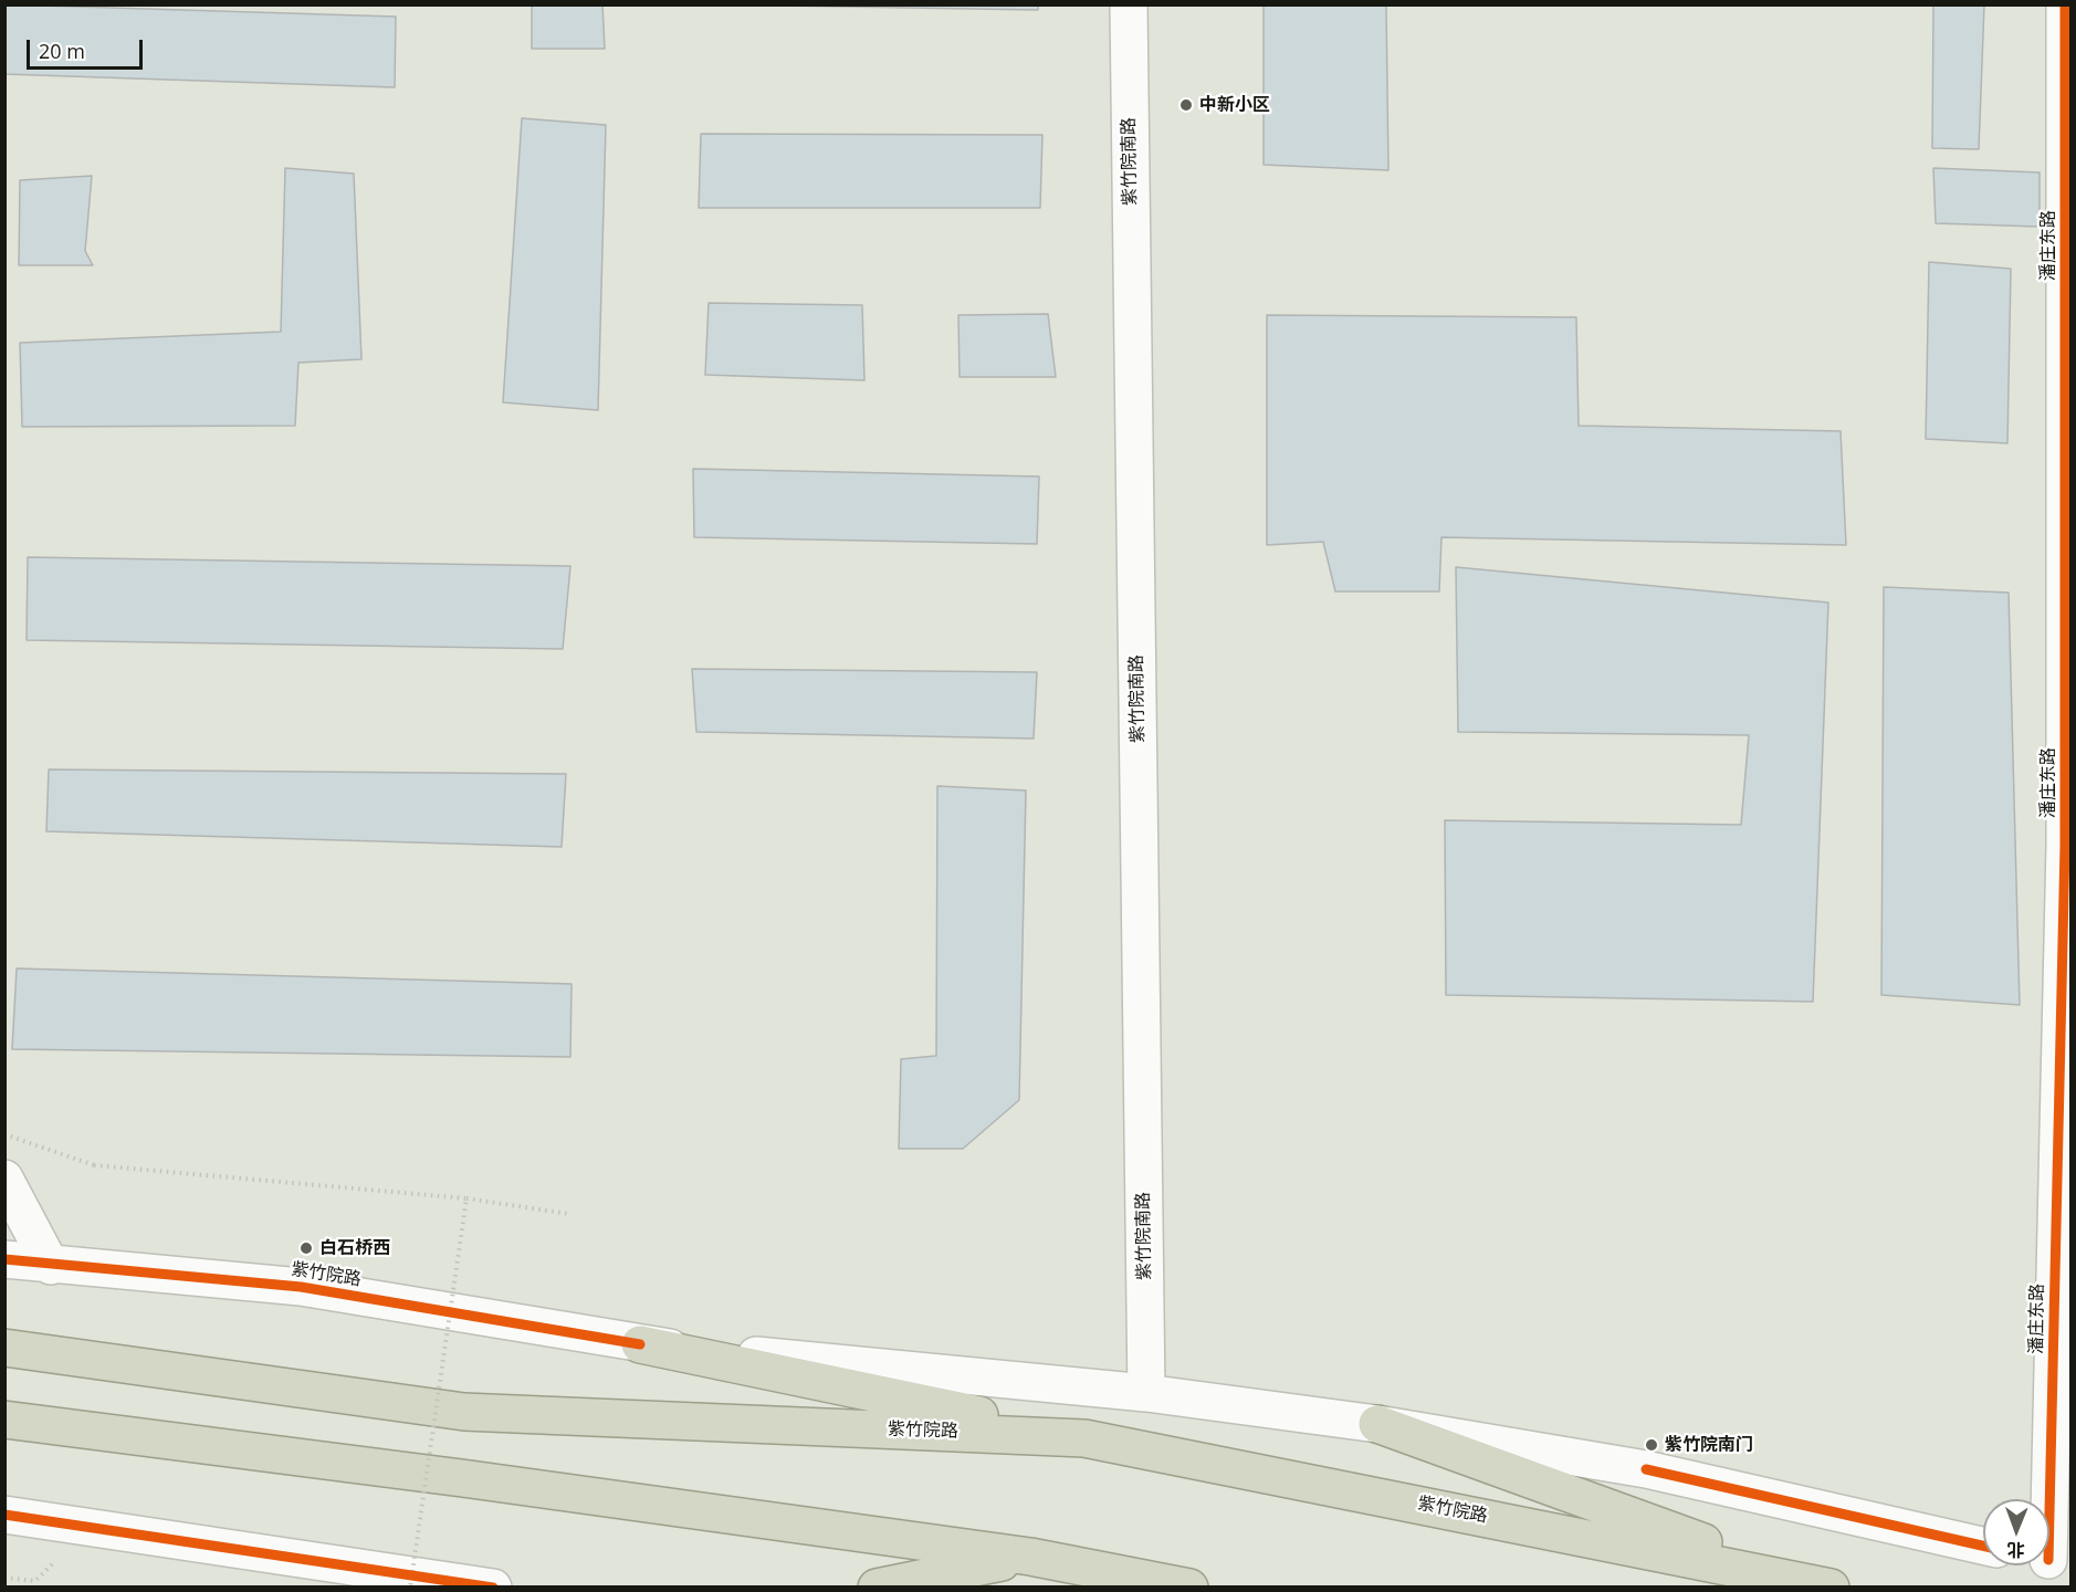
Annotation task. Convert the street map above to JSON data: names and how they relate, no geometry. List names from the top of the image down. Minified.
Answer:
{"streets":{"highway":["紫竹院路"],"street":["紫竹院南路","潘庄东路"]},"crossings":[["紫竹院南路","紫竹院路"]],"places":["中新小区","白石桥西","紫竹院南门"],"scale_bar":"20 m","north":"bottom"}
